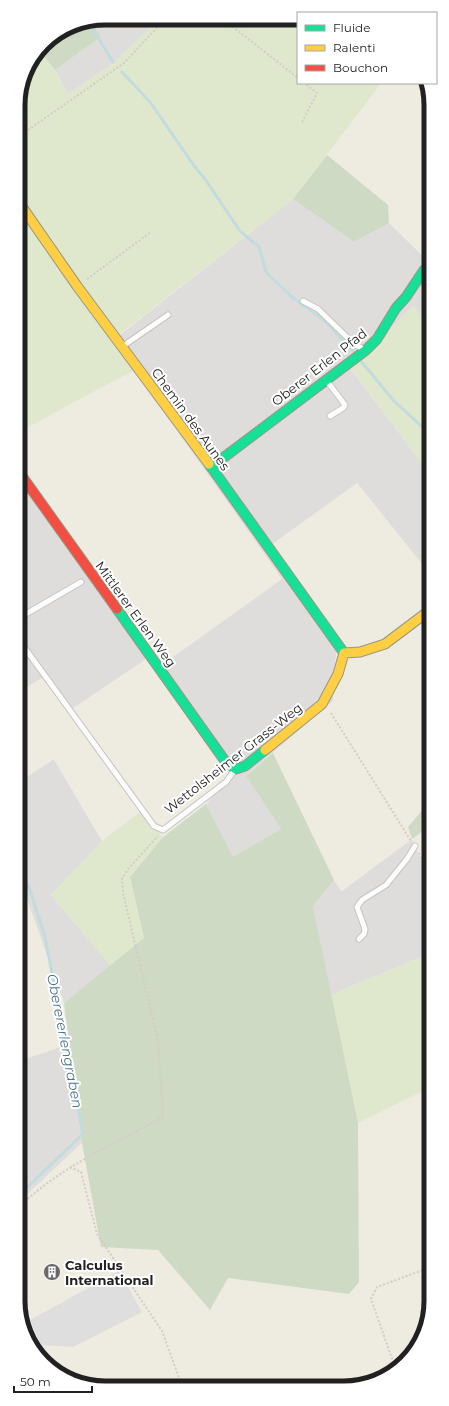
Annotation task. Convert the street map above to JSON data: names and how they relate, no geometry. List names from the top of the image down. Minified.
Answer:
{"streets":{"street":["Oberer Erlen Pfad","Chemin des Aunes","Mittlerer Erlen Weg","Wettolsheimer Grass-Weg"]},"crossings":[["Oberer Erlen Pfad","Chemin des Aunes"],["Chemin des Aunes","Wettolsheimer Grass-Weg"],["Mittlerer Erlen Weg","Wettolsheimer Grass-Weg"]],"water":["Oberererlengraben"],"places":{"building":["Calculus International"]},"legend":["Fluide","Ralenti","Bouchon"],"scale_bar":"50 m"}
